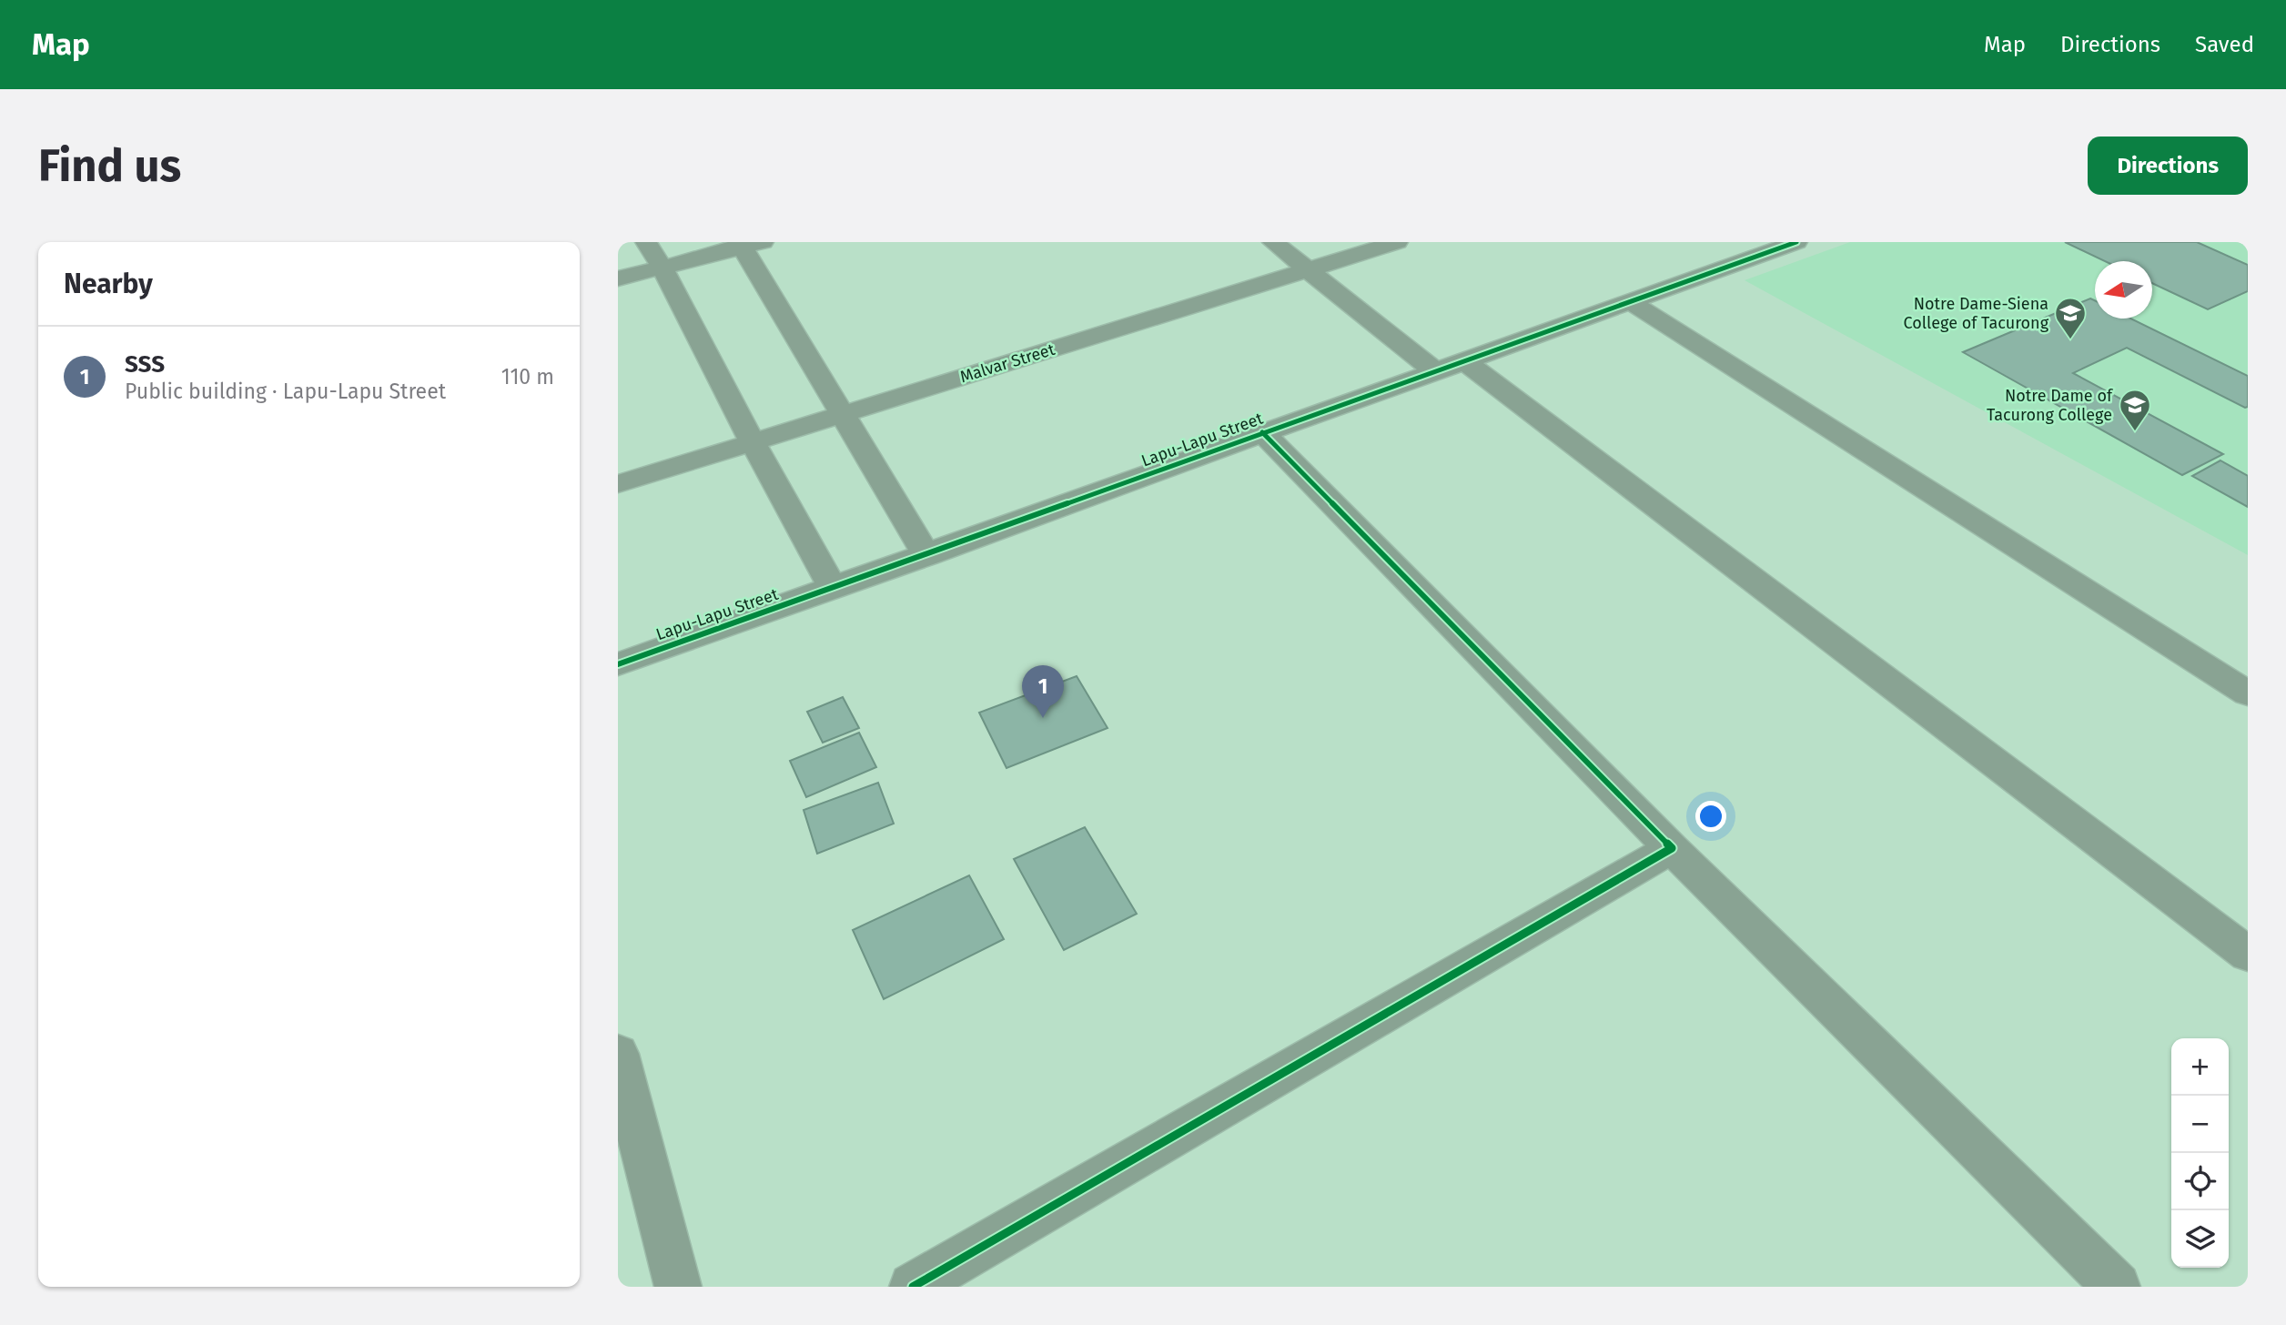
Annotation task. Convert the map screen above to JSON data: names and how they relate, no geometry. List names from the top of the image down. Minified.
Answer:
{"streets":{"street":["Malvar Street","Lapu-Lapu Street"]},"places":{"school or university":["Notre Dame-Siena College of Tacurong","Notre Dame of Tacurong College"]},"north":"left","page":{"header":"Map","nav":["Map","Directions","Saved"],"buttons":"Directions","title":"Find us","heading":"Nearby","list":[{"mark":"1","name":"SSS","note":"Public building · Lapu-Lapu Street","value":"110 m"}],"pins":"1","map_buttons":["+","−"]}}
